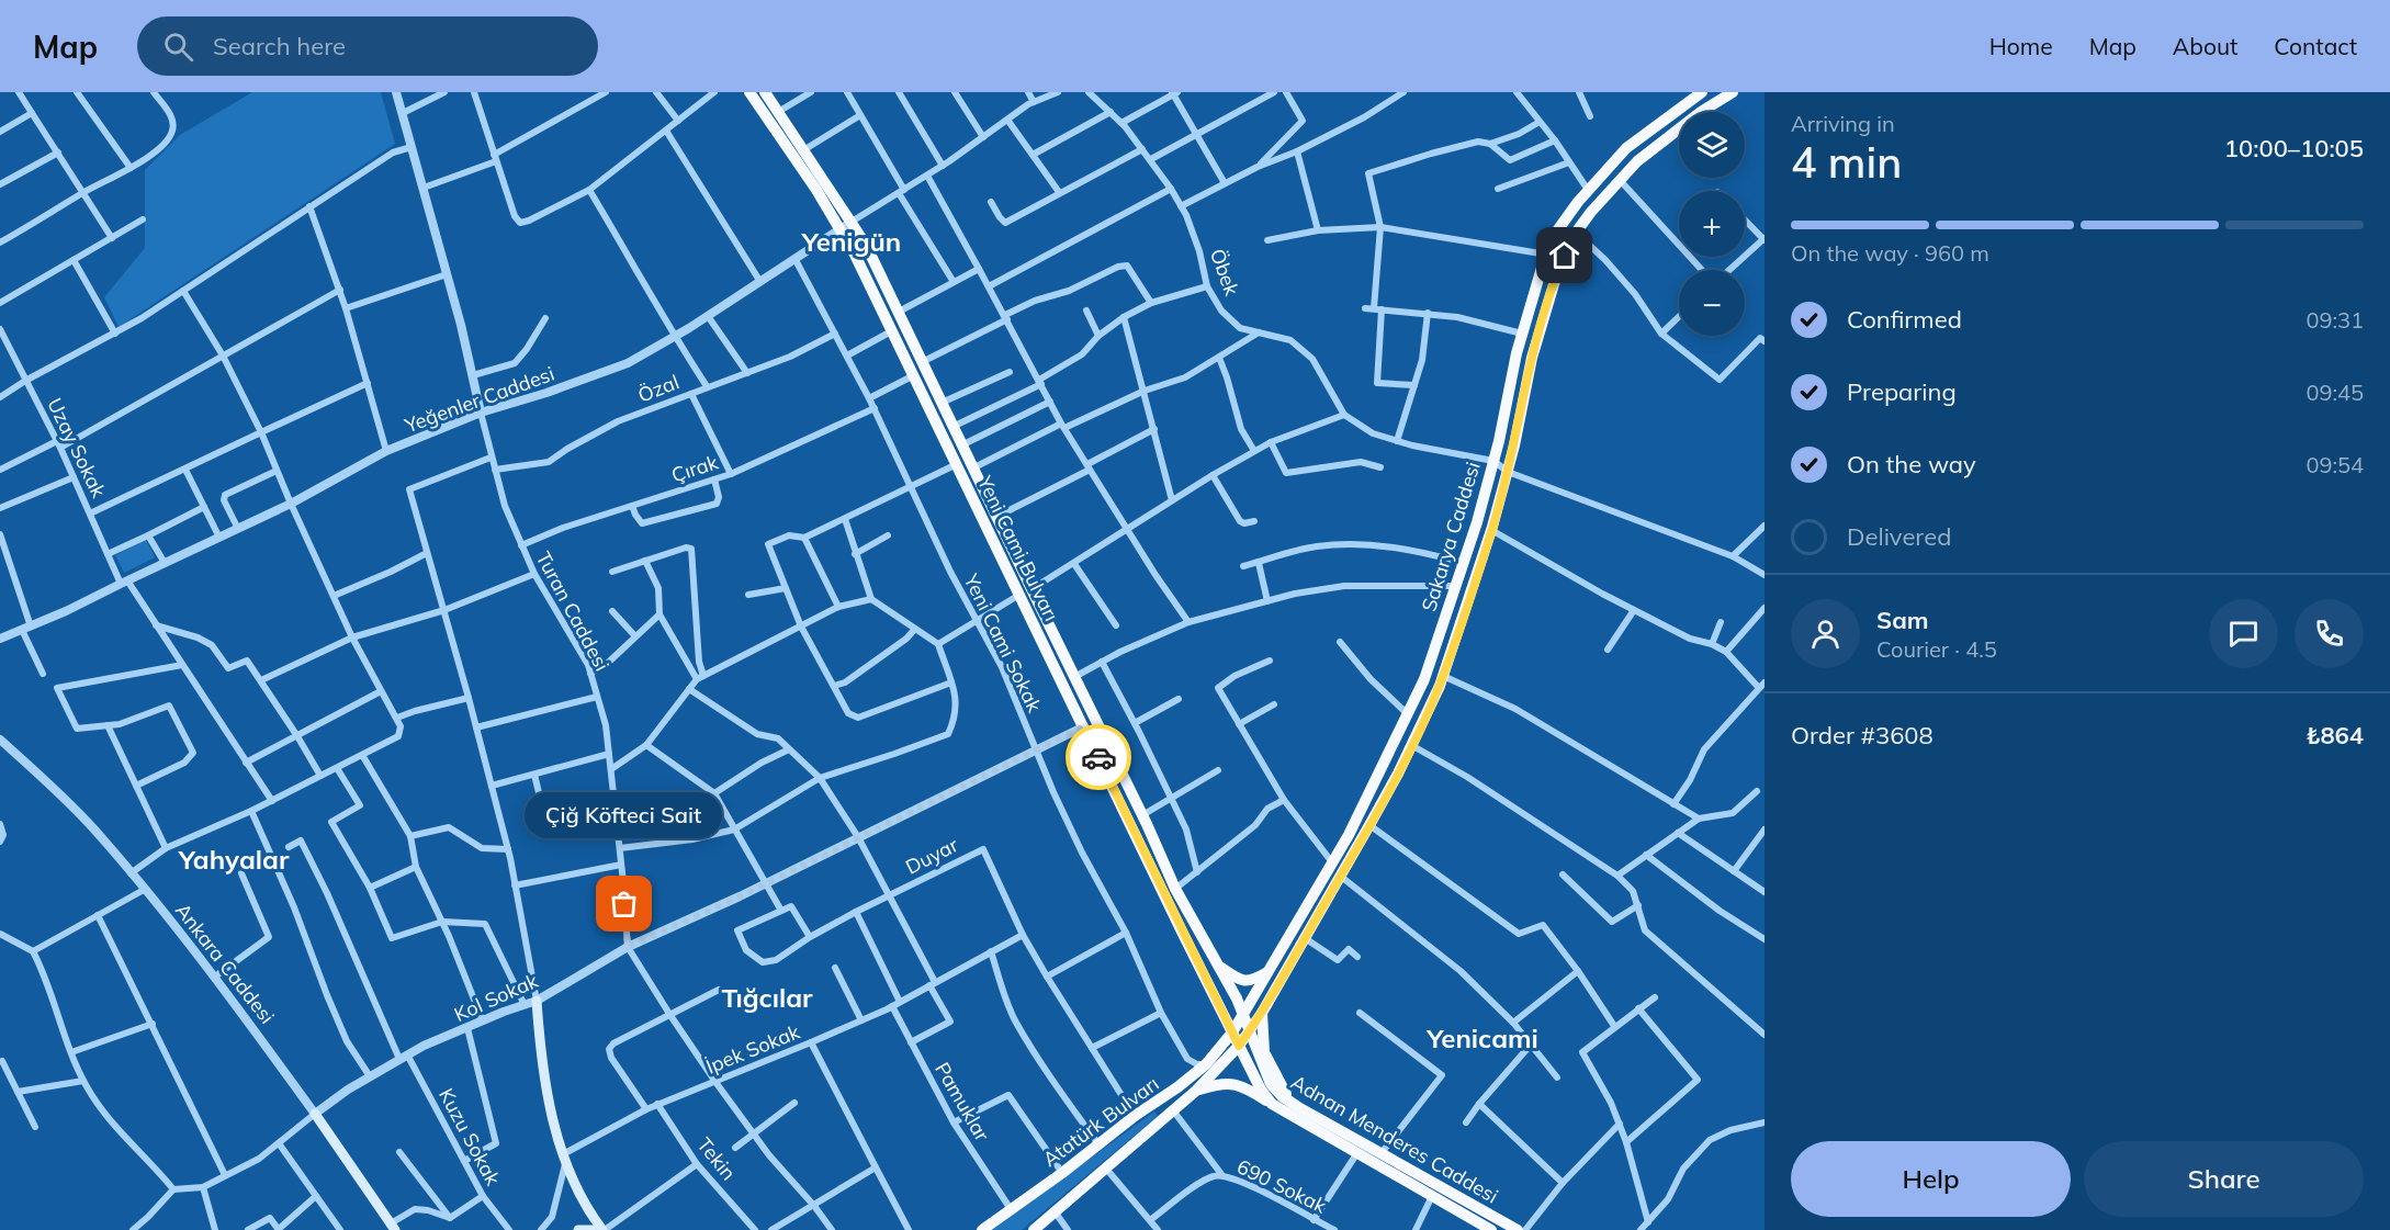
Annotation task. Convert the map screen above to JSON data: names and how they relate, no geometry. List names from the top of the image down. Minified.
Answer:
{"streets":{"main road":["Sakarya Caddesi","Yeni Cami Bulvarı","Ankara Caddesi","Atatürk Bulvarı","Adnan Menderes Caddesi"],"street":["Öbek","Özal","Yeğenler Caddesi","Uzay Sokak","Çırak","Turan Caddesi","Yeni Cami Sokak","Duyar","Kol Sokak","İpek Sokak","Pamuklar","Kuzu Sokak","Tekin","690 Sokak"]},"crossings":[["Öbek","Sakarya Caddesi"],["Özal","Turan Caddesi"],["Özal","Yeni Cami Sokak"],["Yeğenler Caddesi","Uzay Sokak"],["Yeğenler Caddesi","Yeni Cami Bulvarı"],["Yeğenler Caddesi","Turan Caddesi"],["Yeğenler Caddesi","Yeni Cami Sokak"],["Çırak","Turan Caddesi"],["Çırak","Yeni Cami Sokak"],["Sakarya Caddesi","Yeni Cami Bulvarı"],["Sakarya Caddesi","Atatürk Bulvarı"],["Sakarya Caddesi","Adnan Menderes Caddesi"],["Yeni Cami Bulvarı","Kol Sokak"],["Yeni Cami Bulvarı","Atatürk Bulvarı"],["Yeni Cami Bulvarı","Adnan Menderes Caddesi"],["Turan Caddesi","Kol Sokak"],["Yeni Cami Sokak","Kol Sokak"],["Yeni Cami Sokak","Atatürk Bulvarı"],["Duyar","İpek Sokak"],["Duyar","Atatürk Bulvarı"],["Ankara Caddesi","Kol Sokak"],["Kol Sokak","Kuzu Sokak"],["İpek Sokak","Pamuklar"],["İpek Sokak","Tekin"],["Pamuklar","Atatürk Bulvarı"],["Atatürk Bulvarı","Adnan Menderes Caddesi"]],"districts":["Yenigün","Yahyalar","Tığcılar","Yenicami"],"places":["Çiğ Köfteci Sait"],"page":{"header":"Map","search":"Search here","nav":["Home","Map","About","Contact"],"heading":["4 min","Arriving in","10:00–10:05"],"panel":["Sam","Courier · 4.5","Order #3608","₺864"],"map_buttons":["+","−"],"bar":"On the way · 960 m","list":[["Confirmed","09:31"],["Preparing","09:45"],["On the way","09:54"],"Delivered"],"bubble":"Çiğ Köfteci Sait","buttons":["Help","Share"]}}
